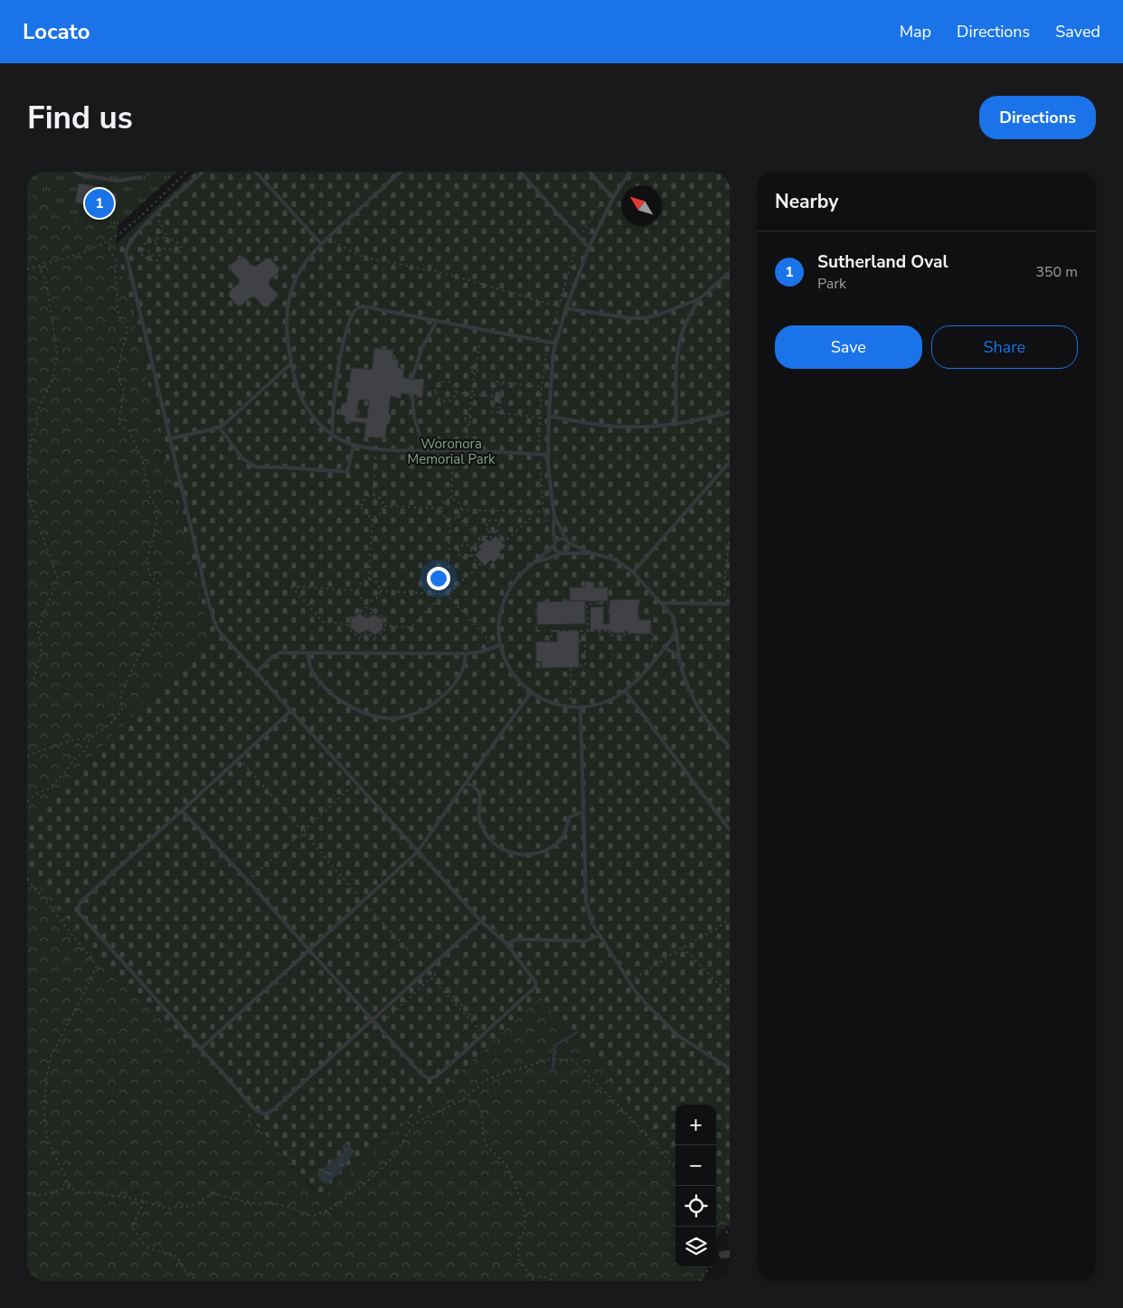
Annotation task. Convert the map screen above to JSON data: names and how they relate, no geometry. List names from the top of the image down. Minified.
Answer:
{"parks":["Woronora Memorial Park"],"north":"top left","page":{"header":"Locato","nav":["Map","Directions","Saved"],"buttons":["Directions",["Save","Share"]],"title":"Find us","heading":"Nearby","pins":"1","list":[{"mark":"1","name":"Sutherland Oval","note":"Park","value":"350 m"}],"map_buttons":["+","−"]}}
